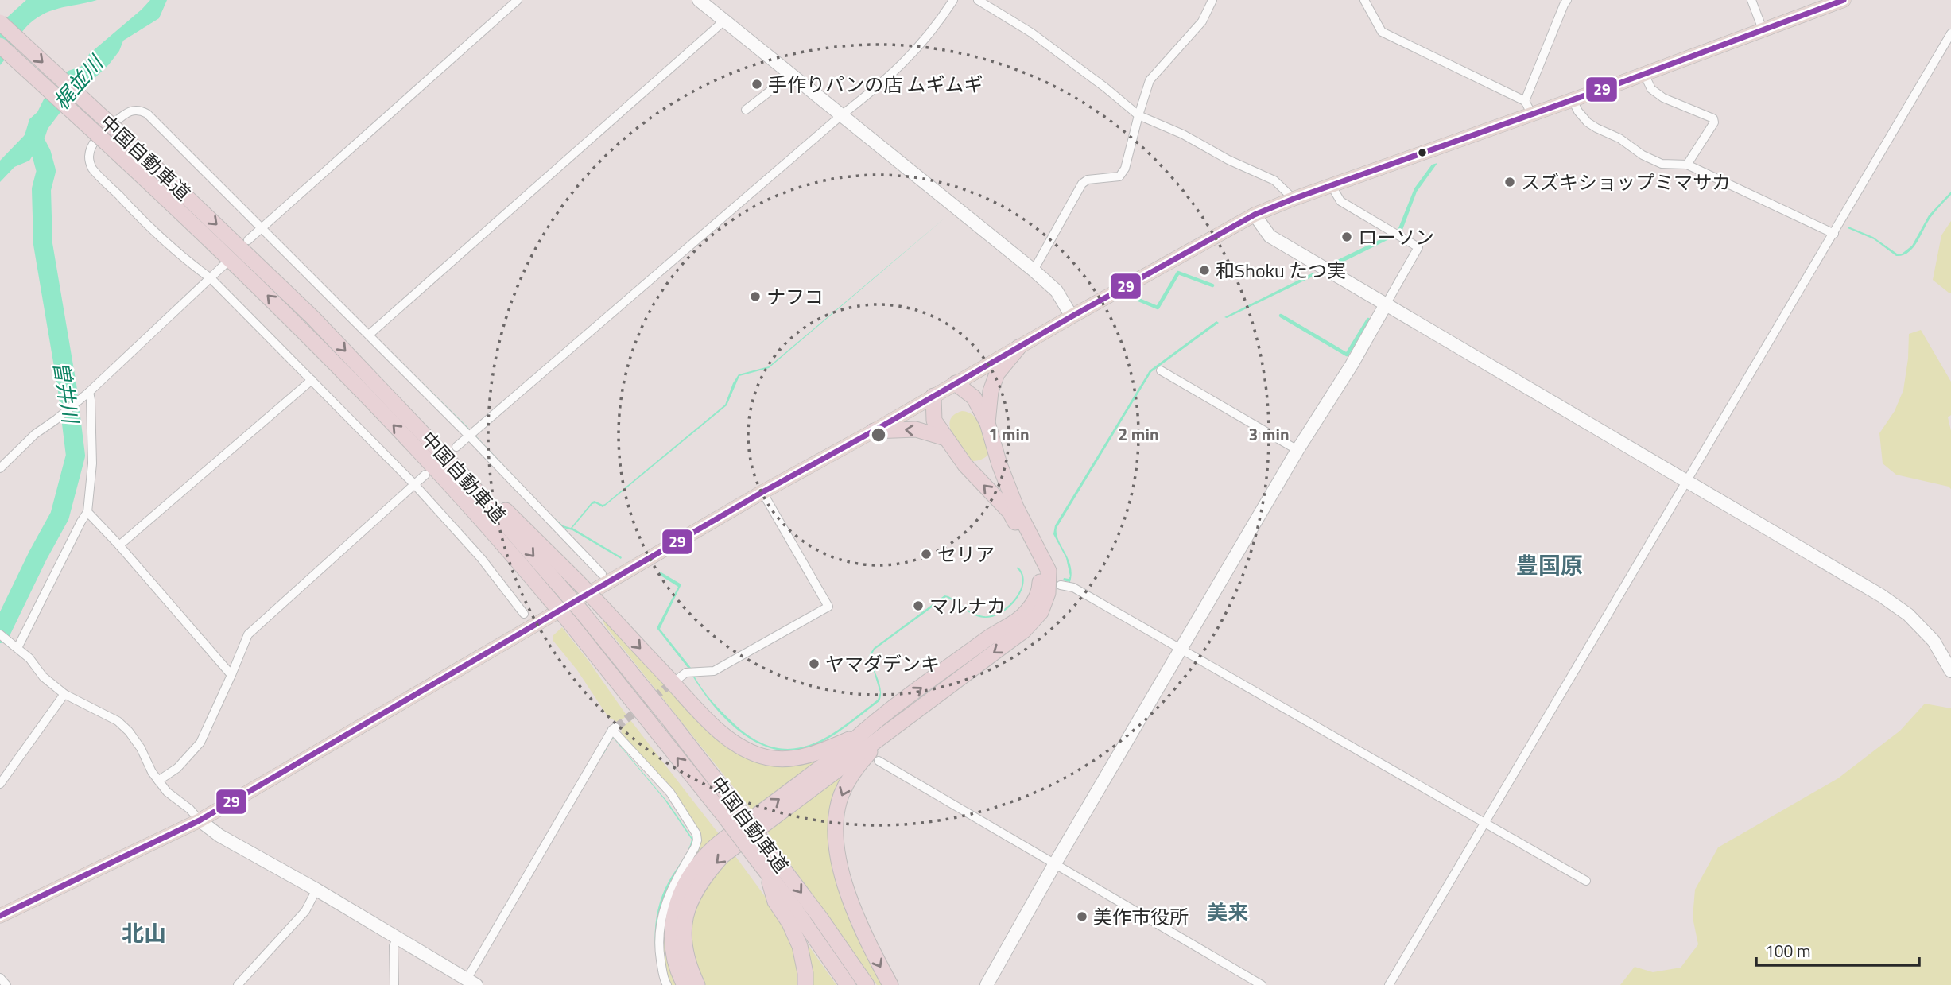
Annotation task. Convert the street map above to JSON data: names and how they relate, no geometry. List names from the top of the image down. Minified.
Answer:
{"streets":{"highway":["中国自動車道"]},"districts":["豊国原","美来","北山"],"water":["梶並川","曽井川"],"places":["手作りパンの店 ムギムギ","スズキショップミマサカ","ローソン","和Shoku たつ実","ナフコ","セリア","マルナカ","ヤマダデンキ","美作市役所"],"lines":["transit line 29"],"scale_bar":"100 m","rings":["1 min","2 min","3 min"]}
